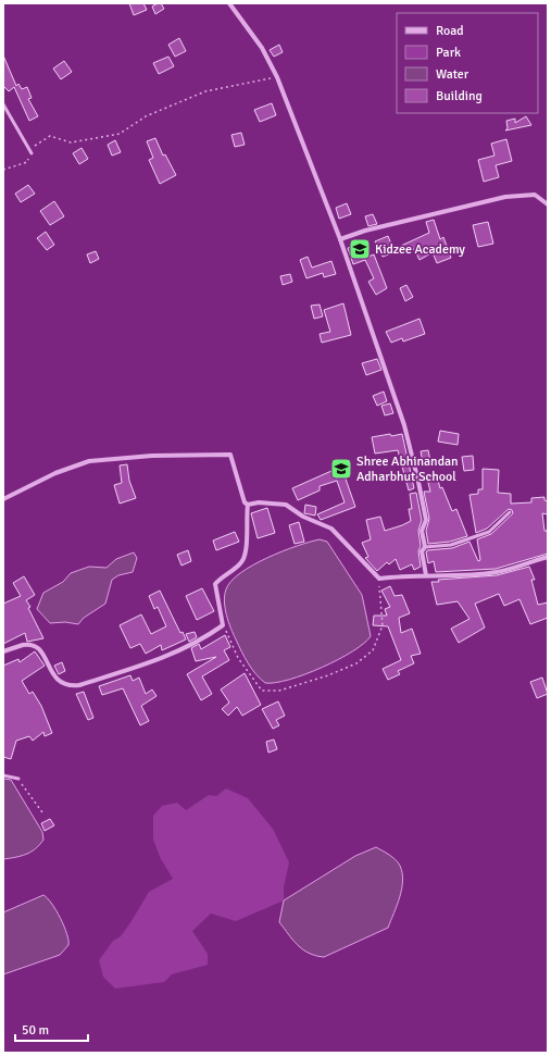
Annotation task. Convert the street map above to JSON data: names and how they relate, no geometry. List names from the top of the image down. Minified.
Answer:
{"places":{"school or university":["Kidzee Academy","Shree Abhinandan Adharbhut School"]},"legend":["Road","Park","Water","Building"],"scale_bar":"50 m"}
